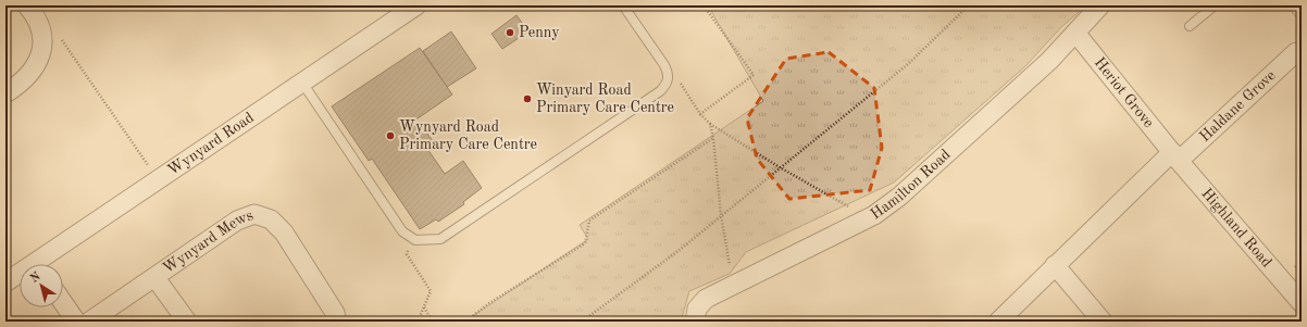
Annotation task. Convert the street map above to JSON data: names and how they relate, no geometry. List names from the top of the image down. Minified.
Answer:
{"streets":{"street":["Heriot Grove","Haldane Grove","Wynyard Road","Hamilton Road","Highland Road","Wynyard Mews"]},"crossings":[["Heriot Grove","Haldane Grove"],["Heriot Grove","Hamilton Road"],["Heriot Grove","Highland Road"],["Haldane Grove","Highland Road"]],"places":["Penny","Winyard Road Primary Care Centre","Wynyard Road Primary Care Centre"],"north":"top left"}
